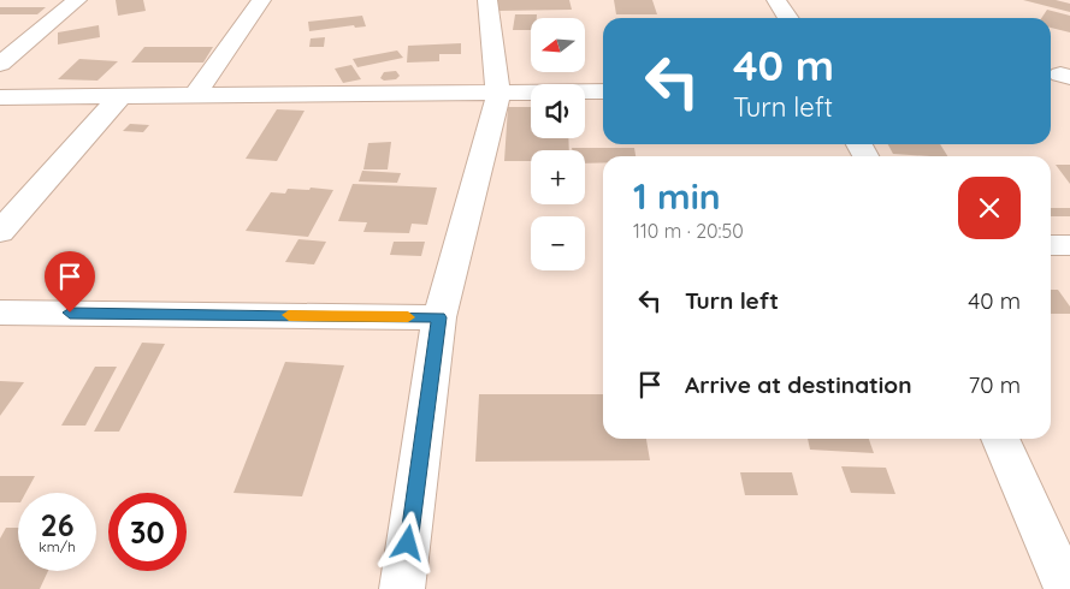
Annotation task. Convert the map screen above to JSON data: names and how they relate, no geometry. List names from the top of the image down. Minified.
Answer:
{"north":"left","page":{"map_buttons":["+","−"],"turn":["40 m","Turn left"],"heading":["1 min","110 m · 20:50"],"list":[{"name":"Turn left","value":"40 m"},{"name":"Arrive at destination","value":"70 m"}],"speed":"26 km/h","limit":"30"}}
